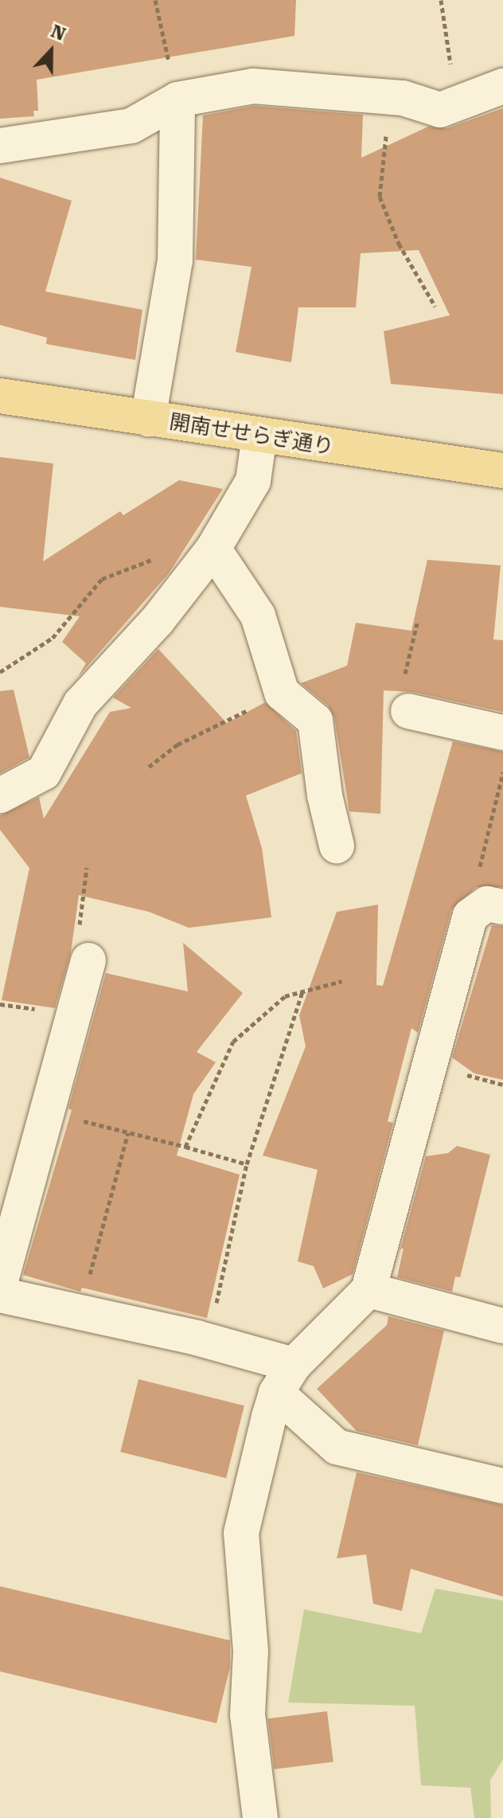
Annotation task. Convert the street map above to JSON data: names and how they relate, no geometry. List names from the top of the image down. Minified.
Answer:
{"streets":{"main road":["開南せせらぎ通り"]},"north":"top"}
